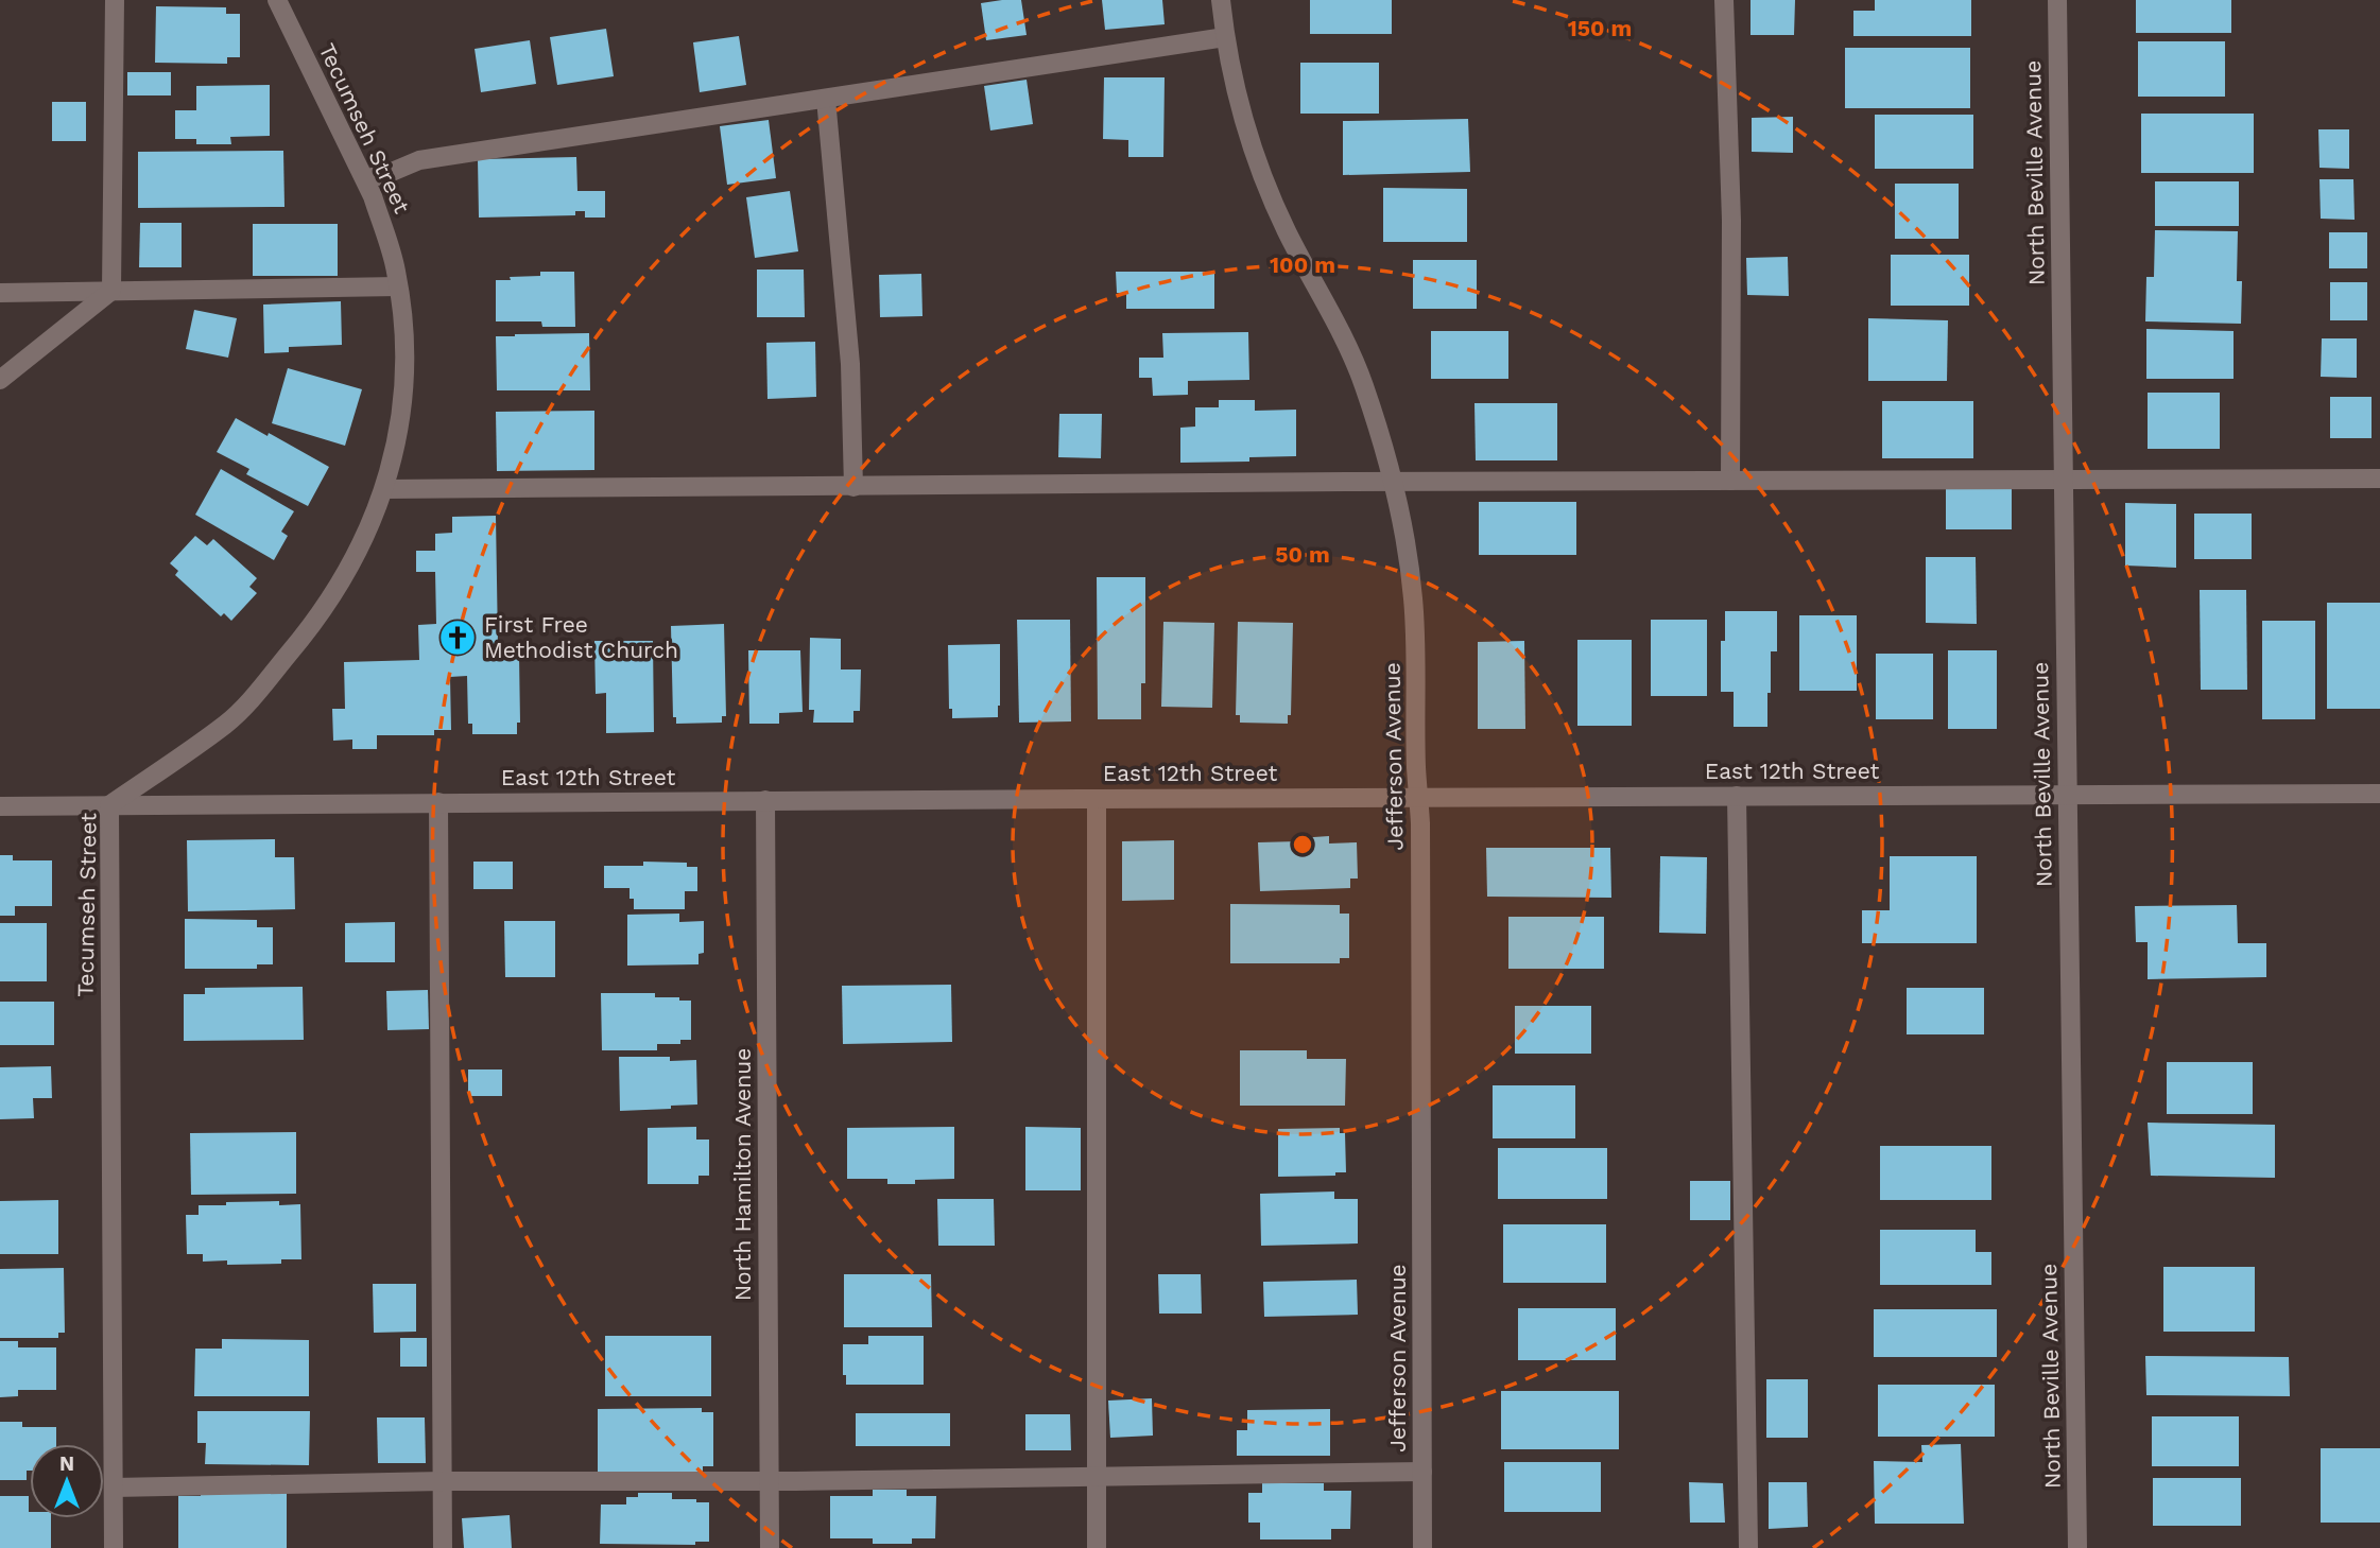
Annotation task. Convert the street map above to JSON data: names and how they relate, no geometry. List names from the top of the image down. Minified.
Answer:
{"streets":{"street":["Tecumseh Street","North Beville Avenue","Jefferson Avenue","East 12th Street","North Hamilton Avenue"]},"crossings":[["Tecumseh Street","East 12th Street"],["North Beville Avenue","East 12th Street"],["Jefferson Avenue","East 12th Street"],["East 12th Street","North Hamilton Avenue"]],"places":{"church":["First Free Methodist Church"]},"north":"top","rings":["150 m","100 m","50 m"]}
